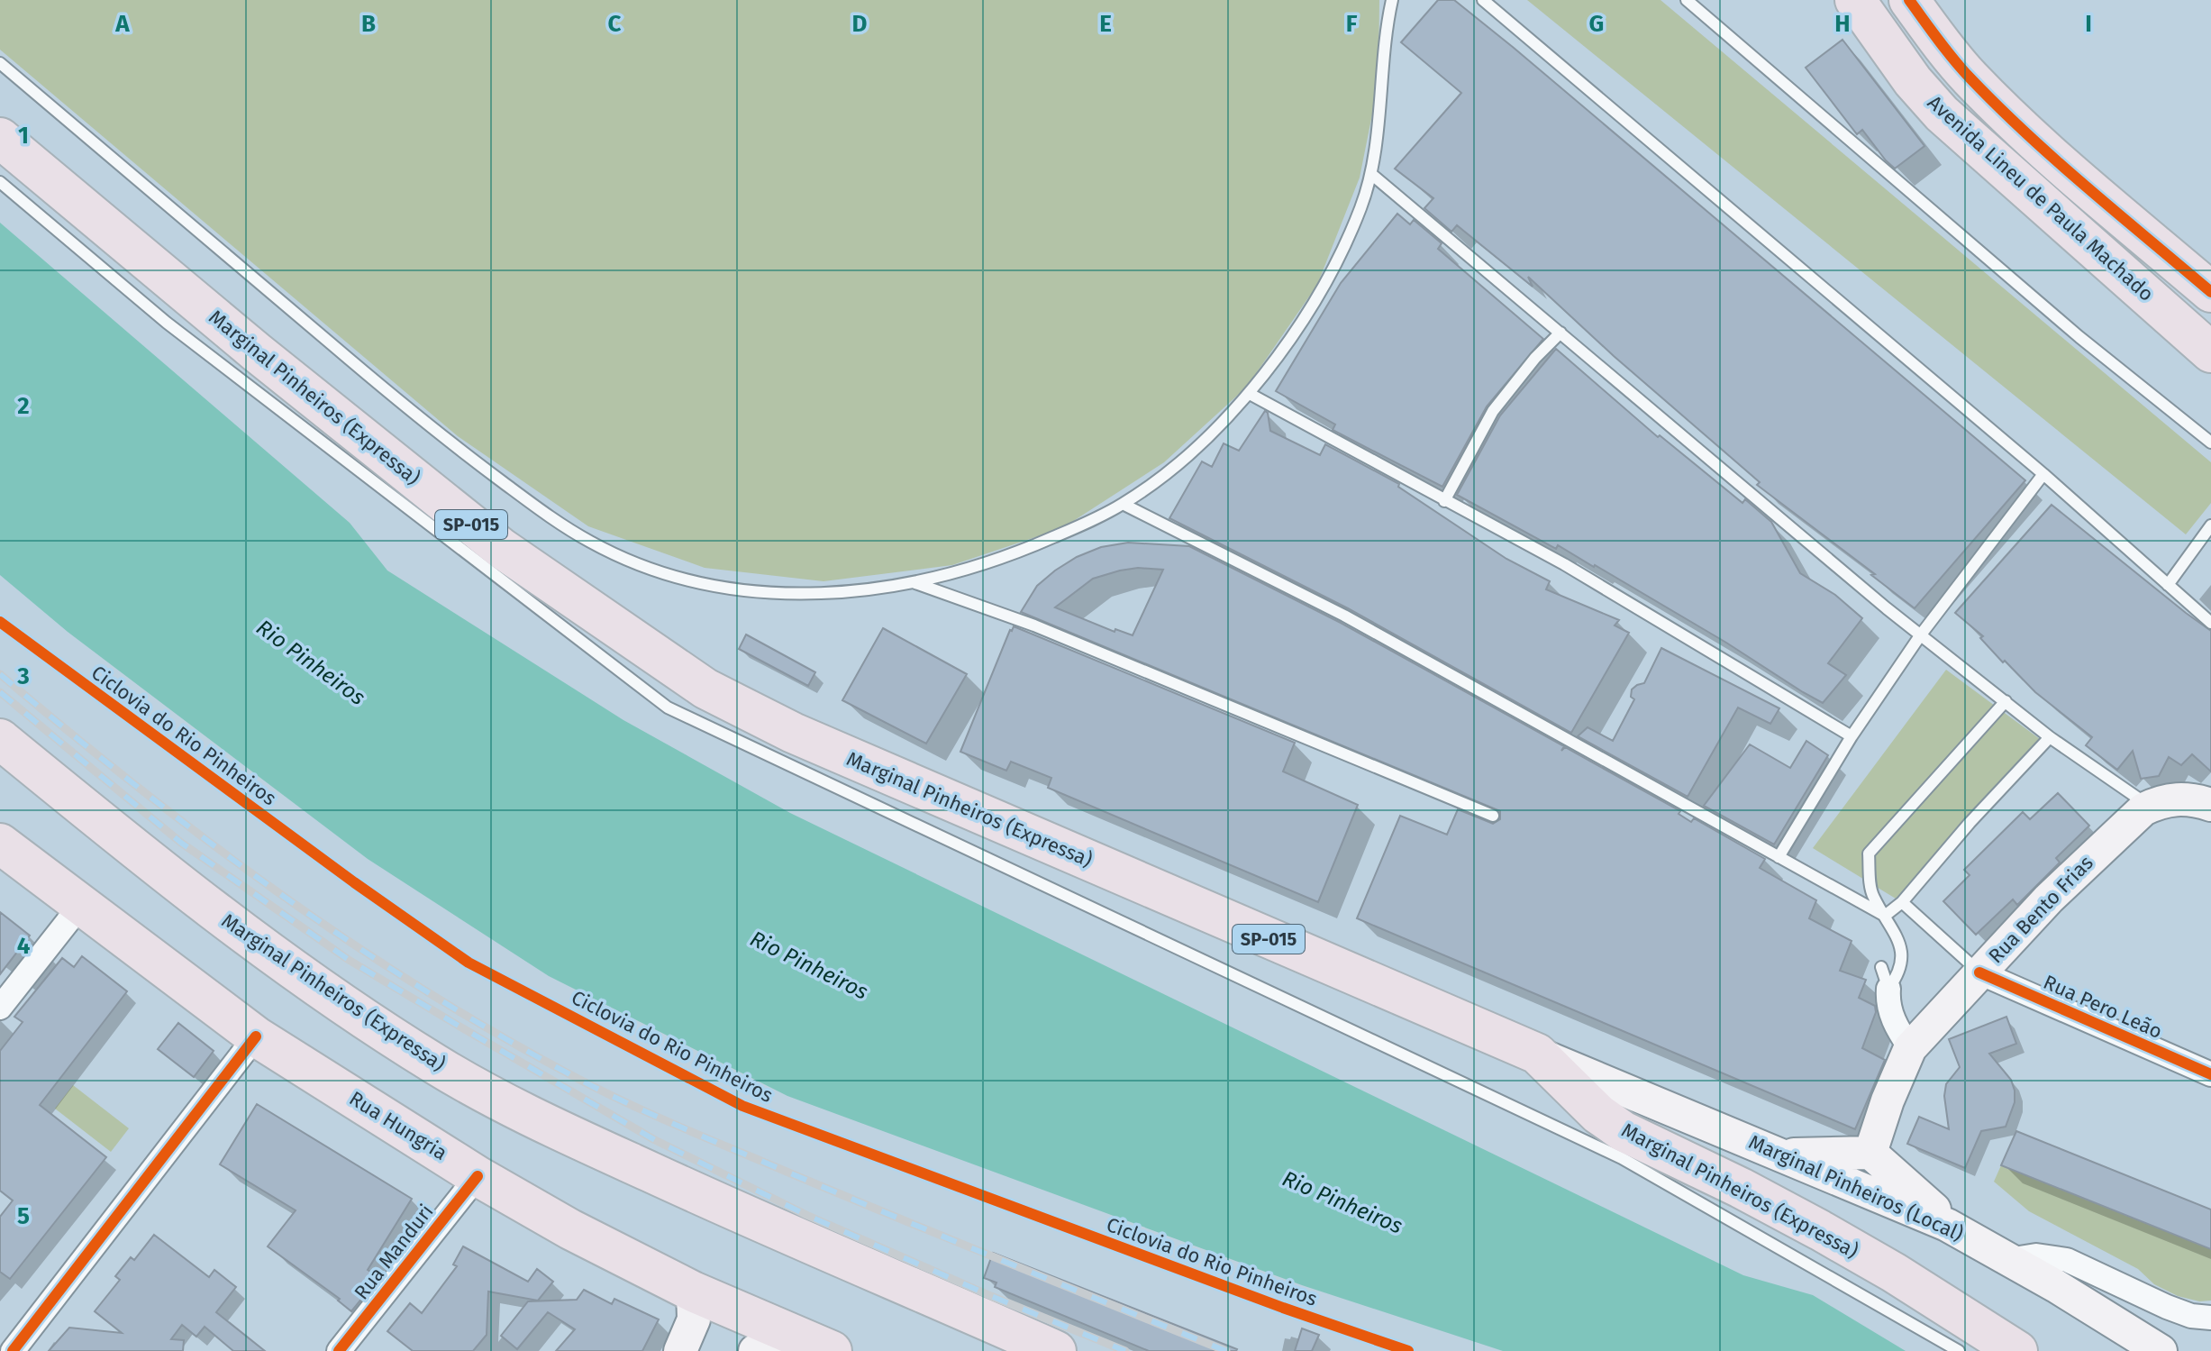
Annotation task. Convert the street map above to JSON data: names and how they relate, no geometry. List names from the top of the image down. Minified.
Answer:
{"streets":{"highway":["Avenida Lineu de Paula Machado","Marginal Pinheiros (Expressa)","SP-015","Rua Hungria"],"main road":["Rua Bento Frias","Marginal Pinheiros (Local)"],"street":["Rua Pero Leão","Rua Manduri"],"cycle path":["Ciclovia do Rio Pinheiros"]},"crossings":[["Marginal Pinheiros (Expressa)","Marginal Pinheiros (Local)"],["Rua Bento Frias","Rua Pero Leão"],["Rua Hungria","Rua Manduri"]],"water":["Rio Pinheiros"],"grid":{"columns":["A","B","C","D","E","F","G","H","I"],"rows":["1","2","3","4","5"]}}
